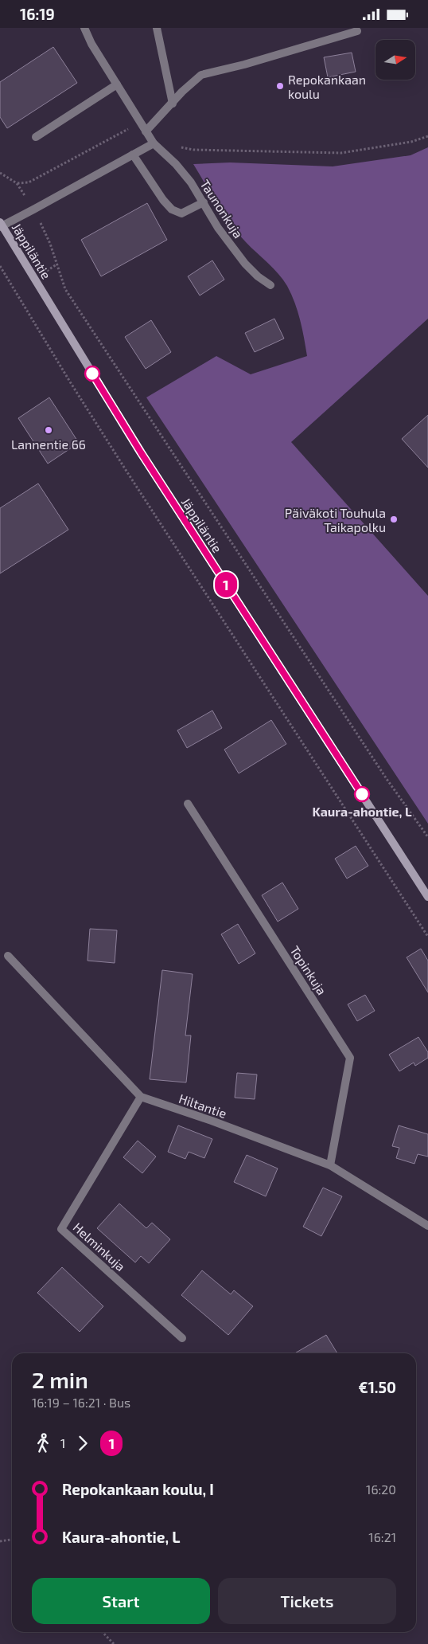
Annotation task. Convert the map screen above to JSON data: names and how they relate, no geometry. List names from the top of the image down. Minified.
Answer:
{"streets":{"main road":["Jäppiläntie"],"street":["Taunonkuja","Topinkuja","Hiltantie","Helminkuja"]},"crossings":[["Topinkuja","Hiltantie"],["Hiltantie","Helminkuja"]],"places":["Repokankaan koulu","Lannentie 66","Päiväkoti Touhula Taikapolku","Kaura-ahontie, L"],"lines":["bus line 1"],"north":"right","page":{"status":"16:19","on_map":"1","heading":["2 min","16:19 – 16:21 · Bus","€1.50"],"legs":["1","1"],"list":[{"name":"Repokankaan koulu, I","value":"16:20"},{"name":"Kaura-ahontie, L","value":"16:21"}],"buttons":["Start","Tickets"]}}
